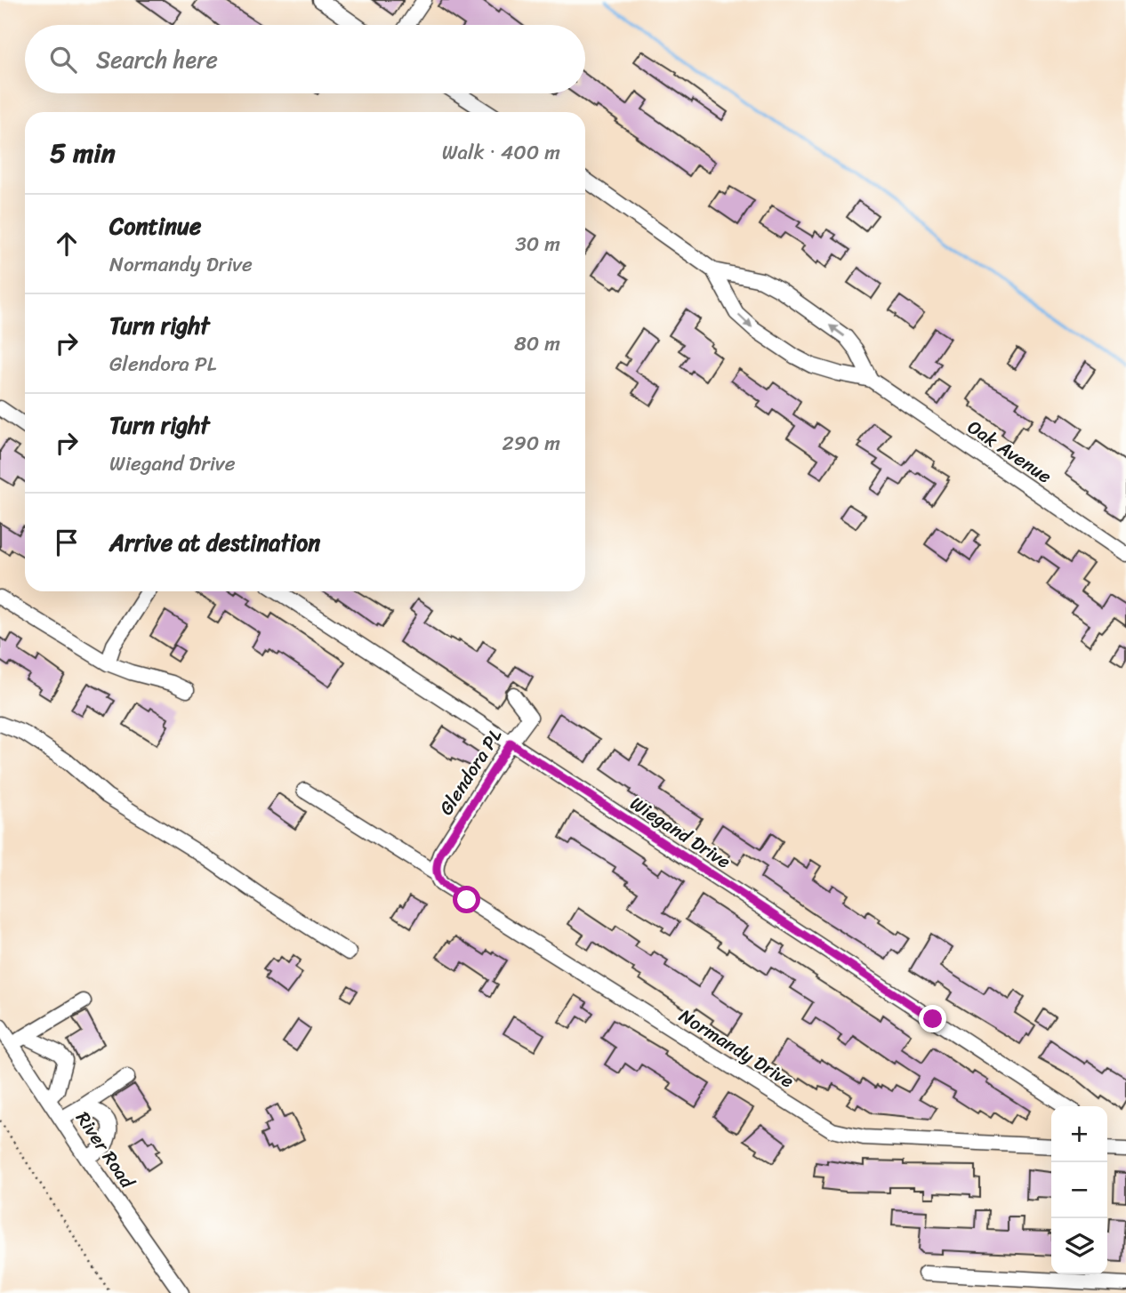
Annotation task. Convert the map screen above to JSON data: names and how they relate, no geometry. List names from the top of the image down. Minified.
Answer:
{"streets":{"street":["Oak Avenue","Glendora PL","Wiegand Drive","Normandy Drive","River Road"]},"crossings":[["Glendora PL","Wiegand Drive"],["Glendora PL","Normandy Drive"]],"page":{"search":"Search here","heading":["5 min","Walk · 400 m"],"list":[["Continue","Normandy Drive","30 m"],["Turn right","Glendora PL","80 m"],["Turn right","Wiegand Drive","290 m"],"Arrive at destination"],"map_buttons":["+","−"]}}
